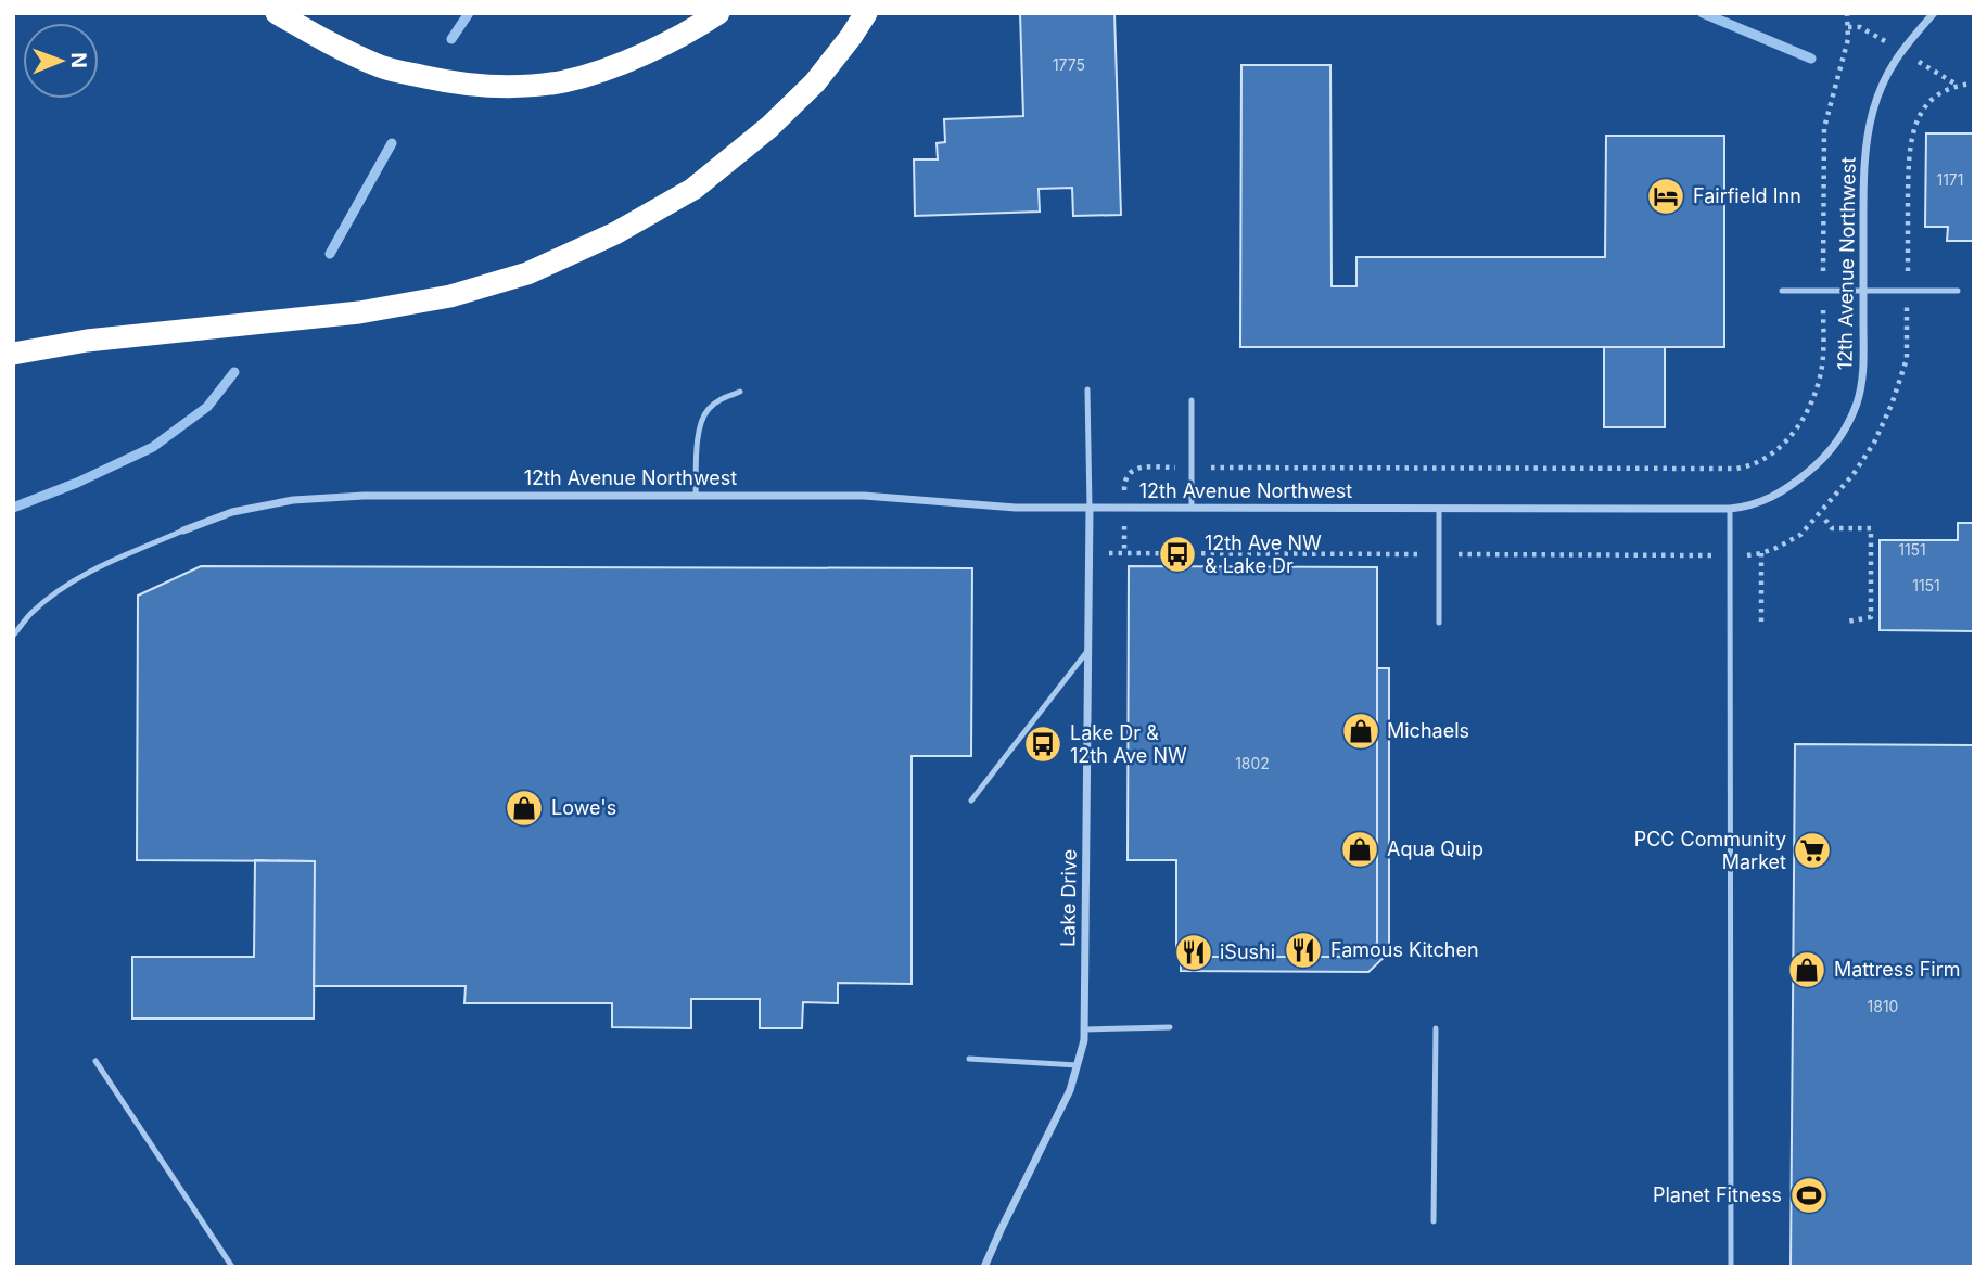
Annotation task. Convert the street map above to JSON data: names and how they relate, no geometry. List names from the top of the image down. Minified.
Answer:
{"streets":{"street":["12th Avenue Northwest","Lake Drive"]},"crossings":[["12th Avenue Northwest","Lake Drive"]],"places":{"hotel":["Fairfield Inn"],"bus stop":["12th Ave NW & Lake Dr","Lake Dr & 12th Ave NW"],"shop":["Michaels","Lowe's","Aqua Quip","Mattress Firm"],"supermarket":["PCC Community Market"],"restaurant":["Famous Kitchen","iSushi"],"sports":["Planet Fitness"]},"house_numbers":["1775","1171","1151","1151","1802","1810"],"north":"right"}
